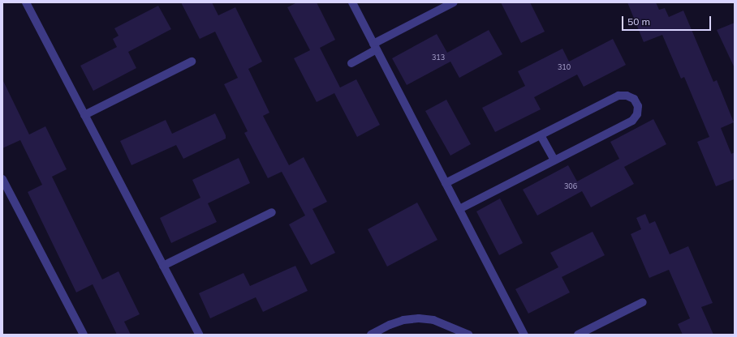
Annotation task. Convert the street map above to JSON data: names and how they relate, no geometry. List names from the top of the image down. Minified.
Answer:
{"house_numbers":["313","310","306"],"scale_bar":"50 m"}
